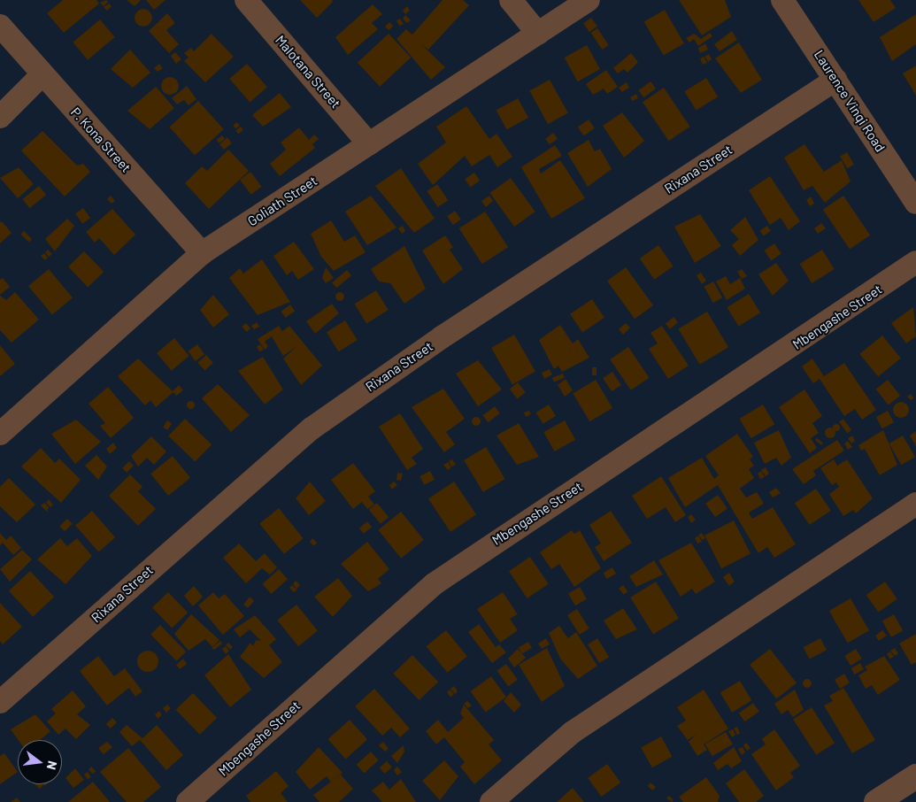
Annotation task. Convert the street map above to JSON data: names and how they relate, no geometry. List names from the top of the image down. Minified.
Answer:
{"streets":{"street":["Malotana Street","Laurence Vinqi Road","P. Kona Street","Rixana Street","Goliath Street","Mbengashe Street"]},"crossings":[["Malotana Street","Goliath Street"],["Laurence Vinqi Road","Rixana Street"],["P. Kona Street","Goliath Street"]],"north":"right"}
